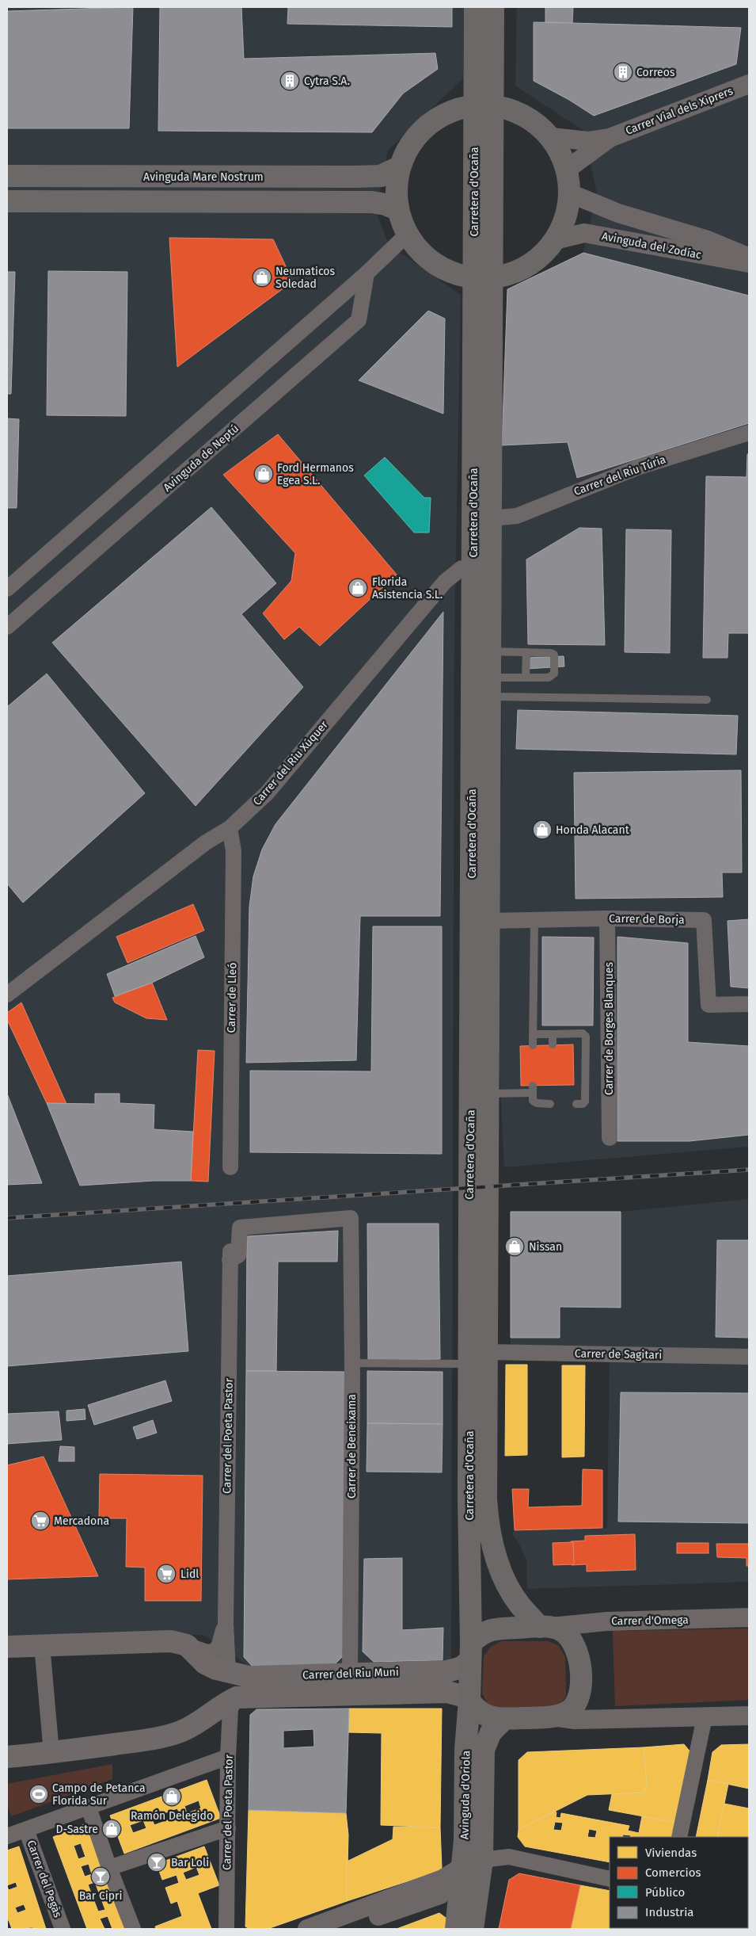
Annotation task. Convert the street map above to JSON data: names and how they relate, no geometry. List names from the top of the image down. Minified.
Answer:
{"streets":{"main road":["Avinguda Mare Nostrum","Carretera d'Ocaña","Carrer d'Omega","Carrer del Riu Muni","Avinguda d'Oriola"],"street":["Carrer Vial dels Xiprers","Avinguda del Zodíac","Avinguda de Neptú","Carrer del Riu Túria","Carrer del Riu Xúquer","Carrer de Borja","Carrer de Lleó","Carrer de Borges Blanques","Carrer de Sagitari","Carrer del Poeta Pastor","Carrer de Beneixama","Carrer del Pegàs"]},"crossings":[["Carretera d'Ocaña","Carrer del Riu Túria"],["Carretera d'Ocaña","Carrer del Riu Xúquer"],["Carretera d'Ocaña","Carrer de Borja"],["Carretera d'Ocaña","Carrer de Sagitari"],["Carretera d'Ocaña","Carrer d'Omega"],["Carretera d'Ocaña","Carrer del Riu Muni"],["Carretera d'Ocaña","Avinguda d'Oriola"],["Carrer del Riu Xúquer","Carrer de Lleó"],["Carrer de Borja","Carrer de Borges Blanques"],["Carrer del Poeta Pastor","Carrer de Beneixama"],["Carrer del Poeta Pastor","Carrer del Riu Muni"],["Carrer de Beneixama","Carrer del Riu Muni"],["Carrer d'Omega","Carrer del Riu Muni"],["Carrer d'Omega","Avinguda d'Oriola"],["Carrer del Riu Muni","Avinguda d'Oriola"]],"places":{"building":["Correos","Cytra S.A."],"shop":["Neumaticos Soledad","Ford Hermanos Egea S.L.","Florida Asistencia S.L.","Honda Alacant","Nissan","Ramón Delegido","D-Sastre"],"supermarket":["Mercadona","Lidl"],"sports":["Campo de Petanca Florida Sur"],"bar":["Bar Loli","Bar Cipri"]},"legend":["Viviendas","Comercios","Público","Industria"]}
